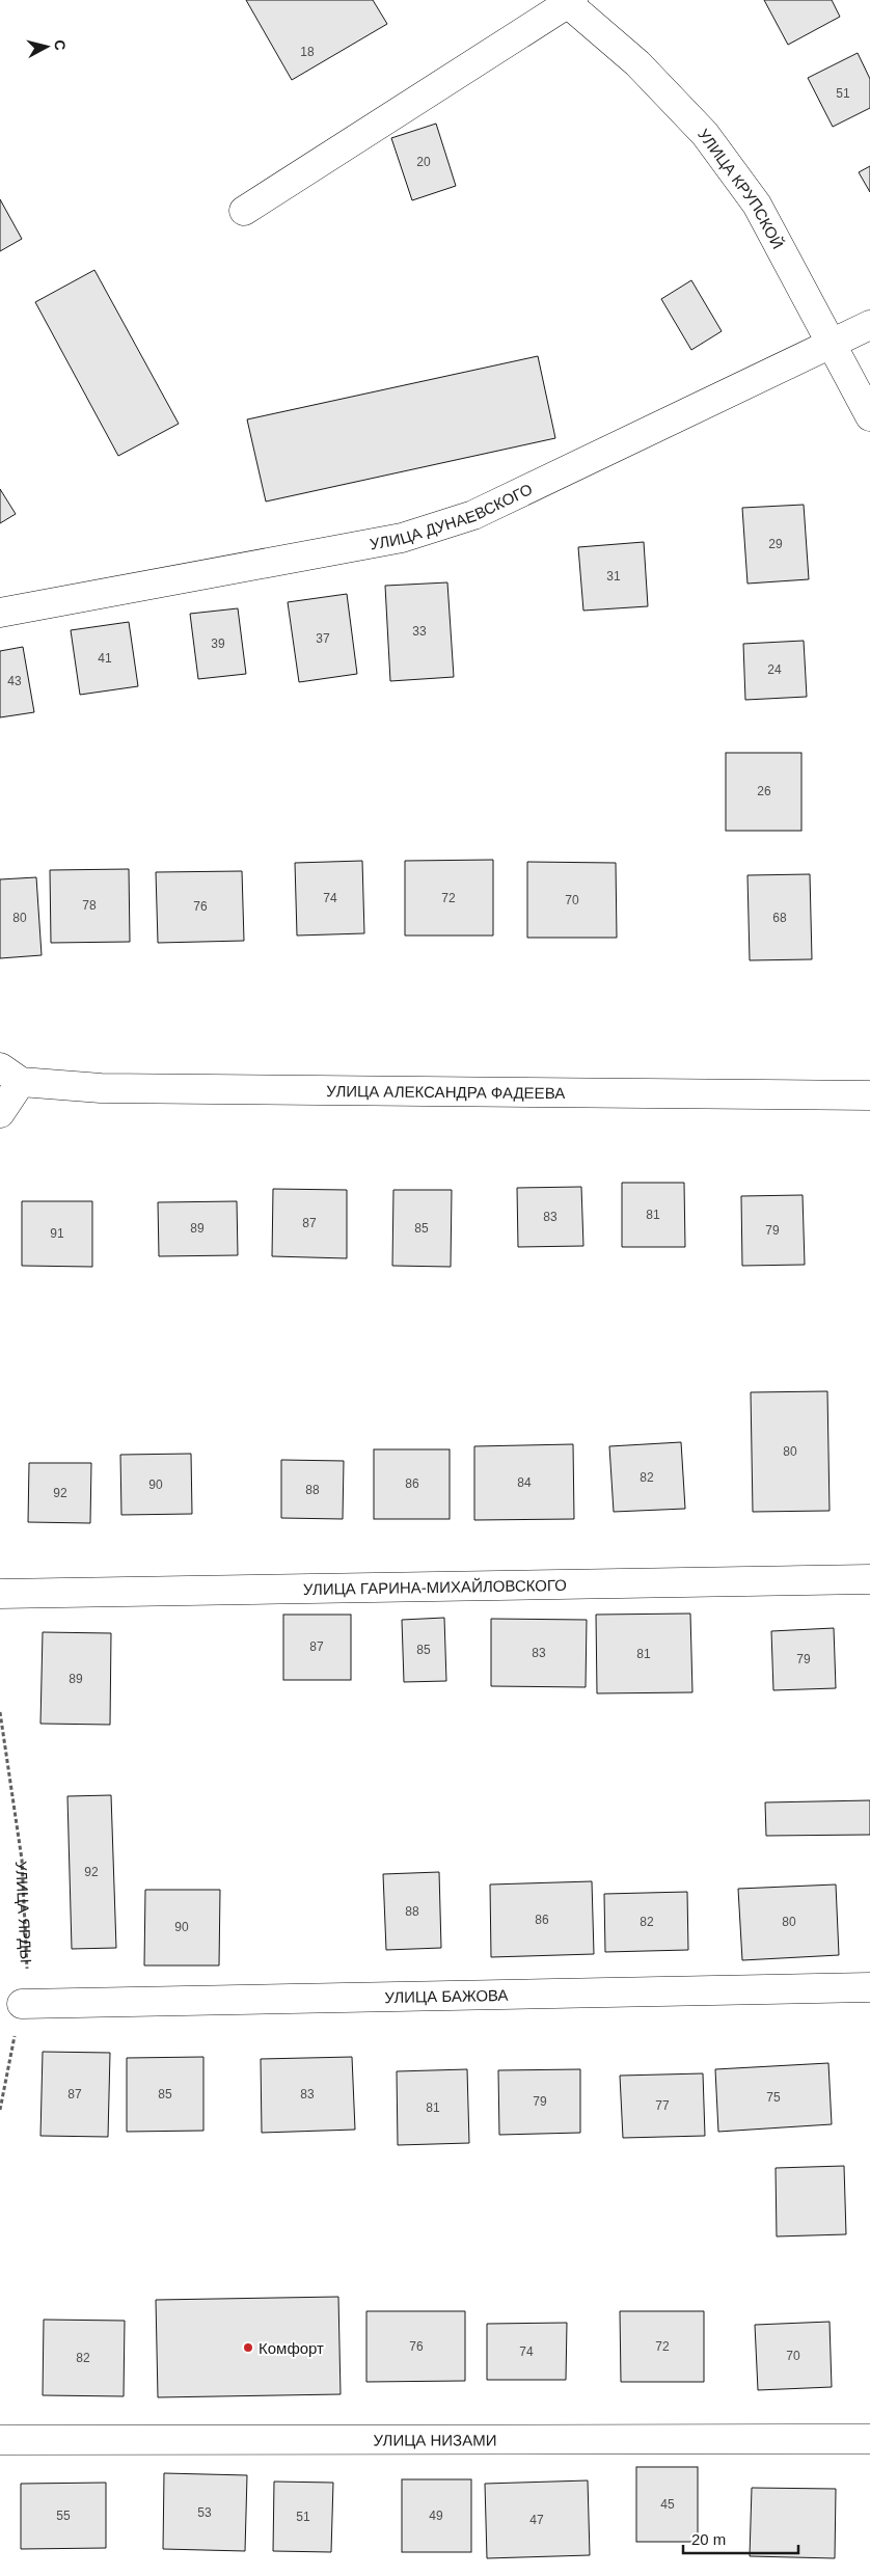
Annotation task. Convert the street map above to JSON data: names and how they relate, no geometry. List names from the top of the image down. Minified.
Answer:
{"streets":{"street":["УЛИЦА КРУПСКОЙ","УЛИЦА ДУНАЕВСКОГО","УЛИЦА АЛЕКСАНДРА ФАДЕЕВА","УЛИЦА ГАРИНА-МИХАЙЛОВСКОГО","УЛИЦА БАЖОВА","УЛИЦА НИЗАМИ"],"path":["УЛИЦА ЯРДЫ"]},"crossings":[["УЛИЦА КРУПСКОЙ","УЛИЦА ДУНАЕВСКОГО"],["УЛИЦА ЯРДЫ","УЛИЦА БАЖОВА"]],"places":["Комфорт"],"house_numbers":["18","51","20","29","31","33","37","39","41","24","43","26","74","72","70","78","76","80","68","81","83","87","89","85","79","91","80","82","84","86","90","88","92","87","85","83","81","79","89","92","88","86","82","80","90","87","85","83","75","79","77","81","76","72","74","70","82","45","53","55","49","51","47"],"scale_bar":"20 m","north":"right"}
